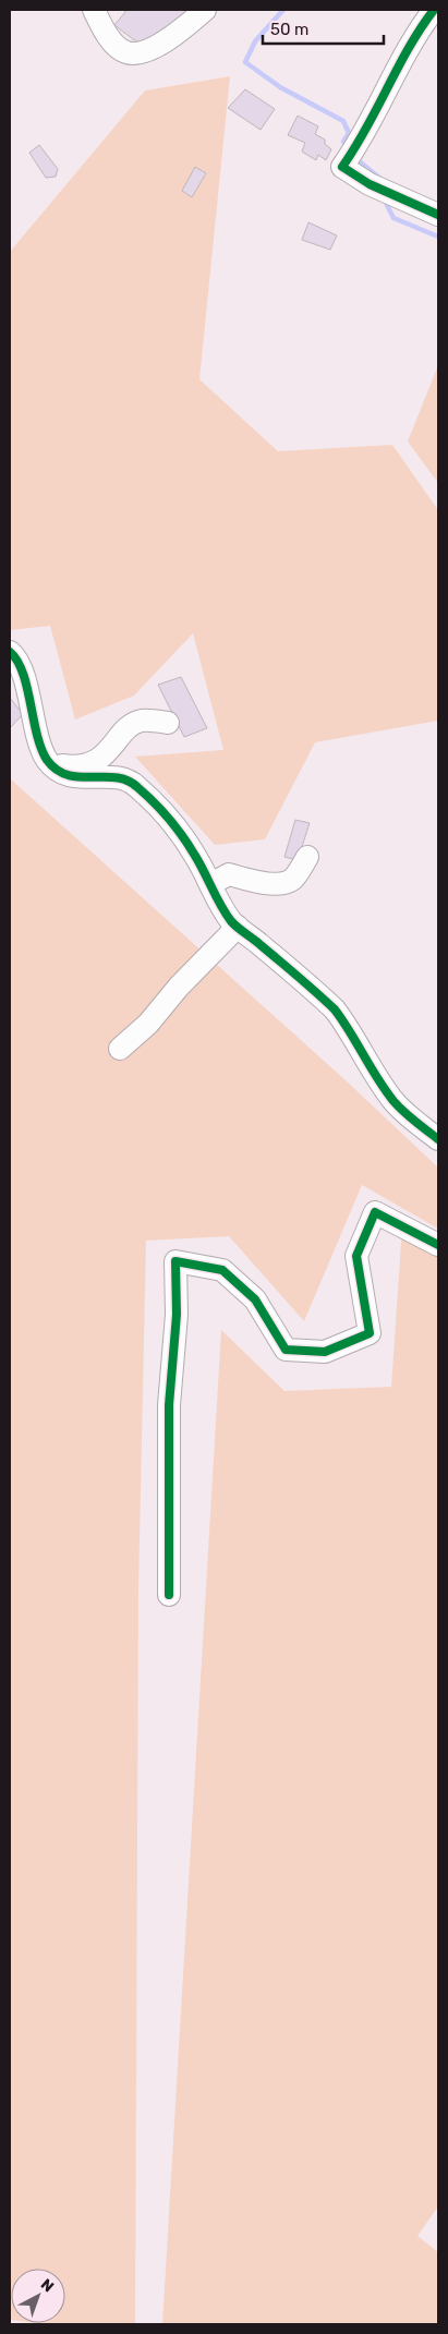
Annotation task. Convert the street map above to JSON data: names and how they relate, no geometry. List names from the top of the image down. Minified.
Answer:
{"scale_bar":"50 m","north":"top right"}
